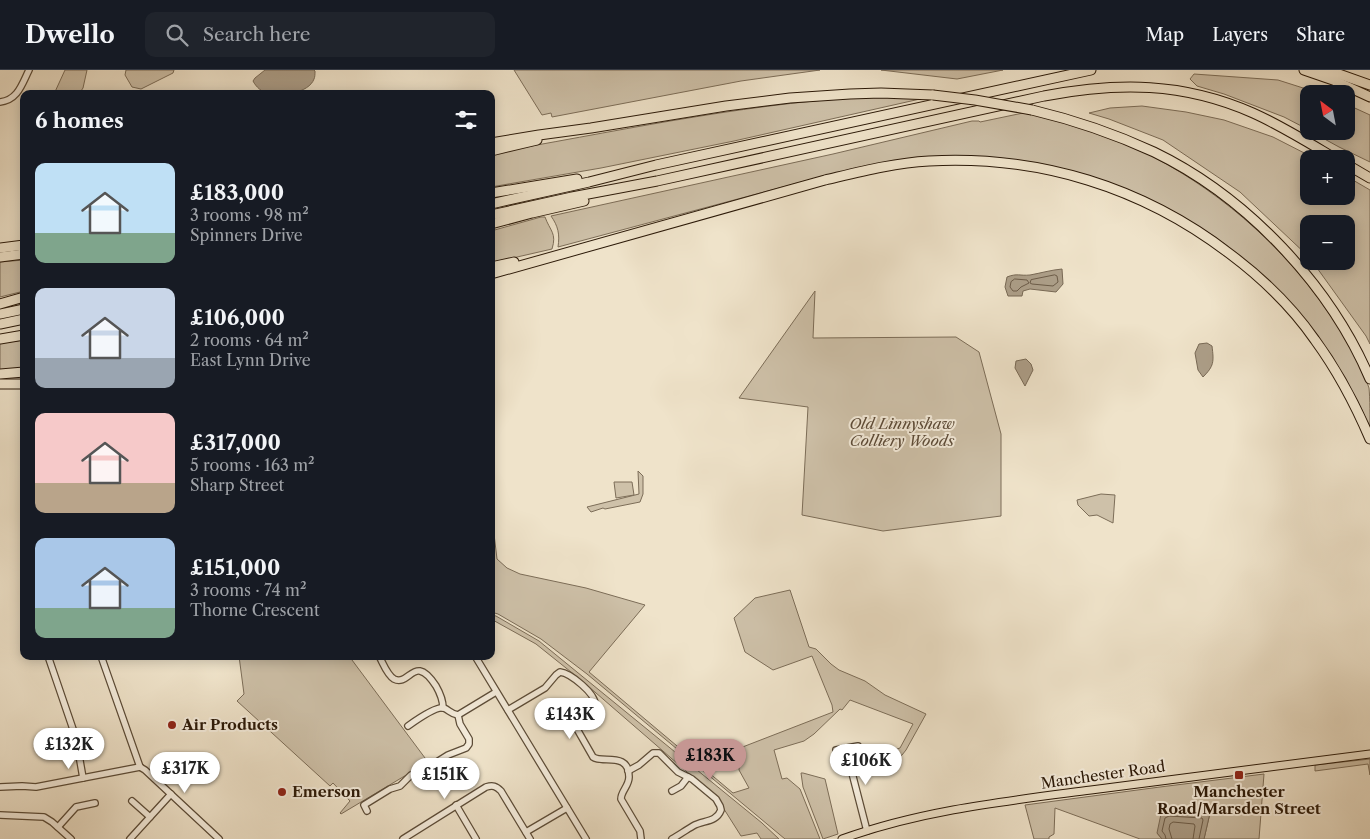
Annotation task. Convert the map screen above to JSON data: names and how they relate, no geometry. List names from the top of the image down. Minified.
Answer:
{"streets":{"main road":["Manchester Road"]},"parks":["Old Linnyshaw Colliery Woods"],"places":{"other":["Air Products","Emerson"],"transit":["Manchester Road/Marsden Street"]},"north":"top left","page":{"header":"Dwello","search":"Search here","nav":["Map","Layers","Share"],"map_buttons":["+","−"],"heading":"6 homes","list":[{"name":"£183,000","note":"3 rooms · 98 m² · Spinners Drive"},{"name":"£106,000","note":"2 rooms · 64 m² · East Lynn Drive"},{"name":"£317,000","note":"5 rooms · 163 m² · Sharp Street"},{"name":"£151,000","note":"3 rooms · 74 m² · Thorne Crescent"}],"price":["£143K","£132K","£183K","£106K","£317K","£151K"]}}
